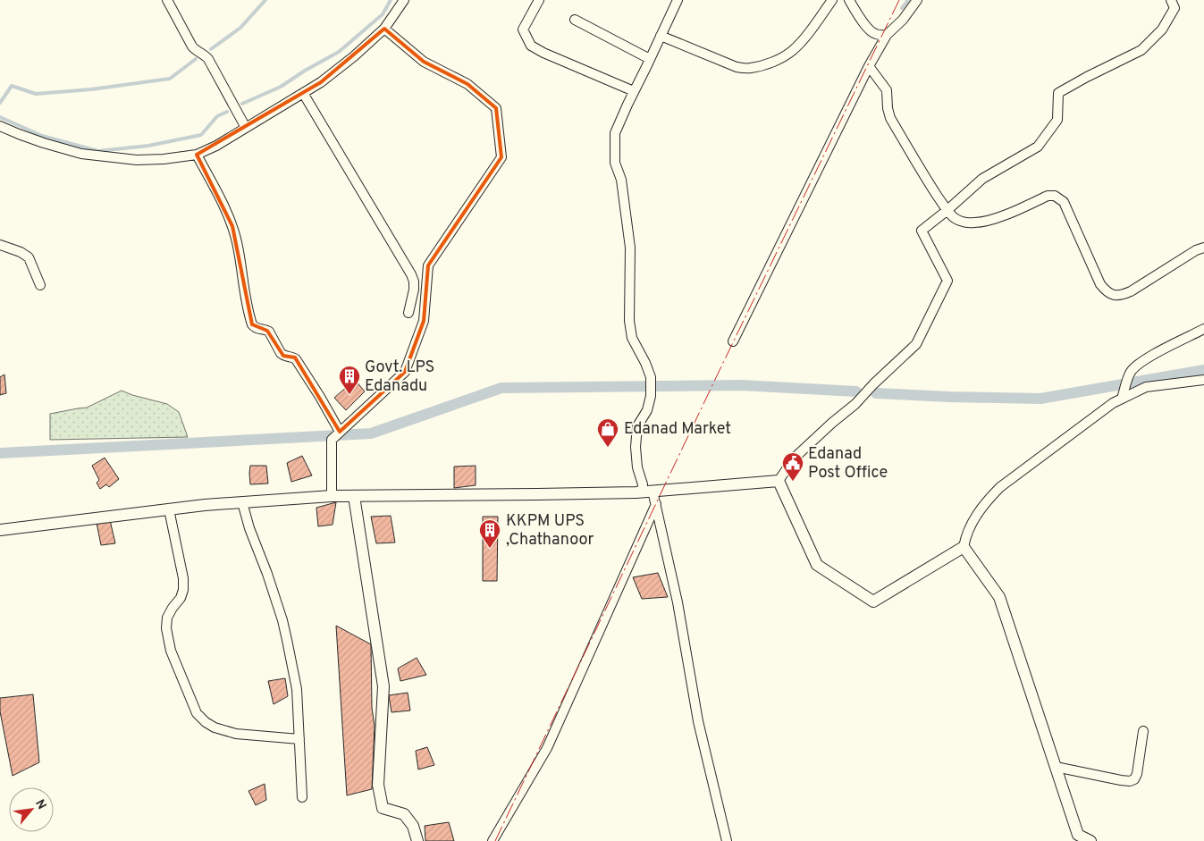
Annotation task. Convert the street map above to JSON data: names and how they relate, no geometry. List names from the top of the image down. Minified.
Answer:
{"places":{"building":["Govt. LPS Edanadu","KKPM UPS ,Chathanoor"],"shop":["Edanad Market"],"public building":["Edanad Post Office"]},"north":"top right"}
